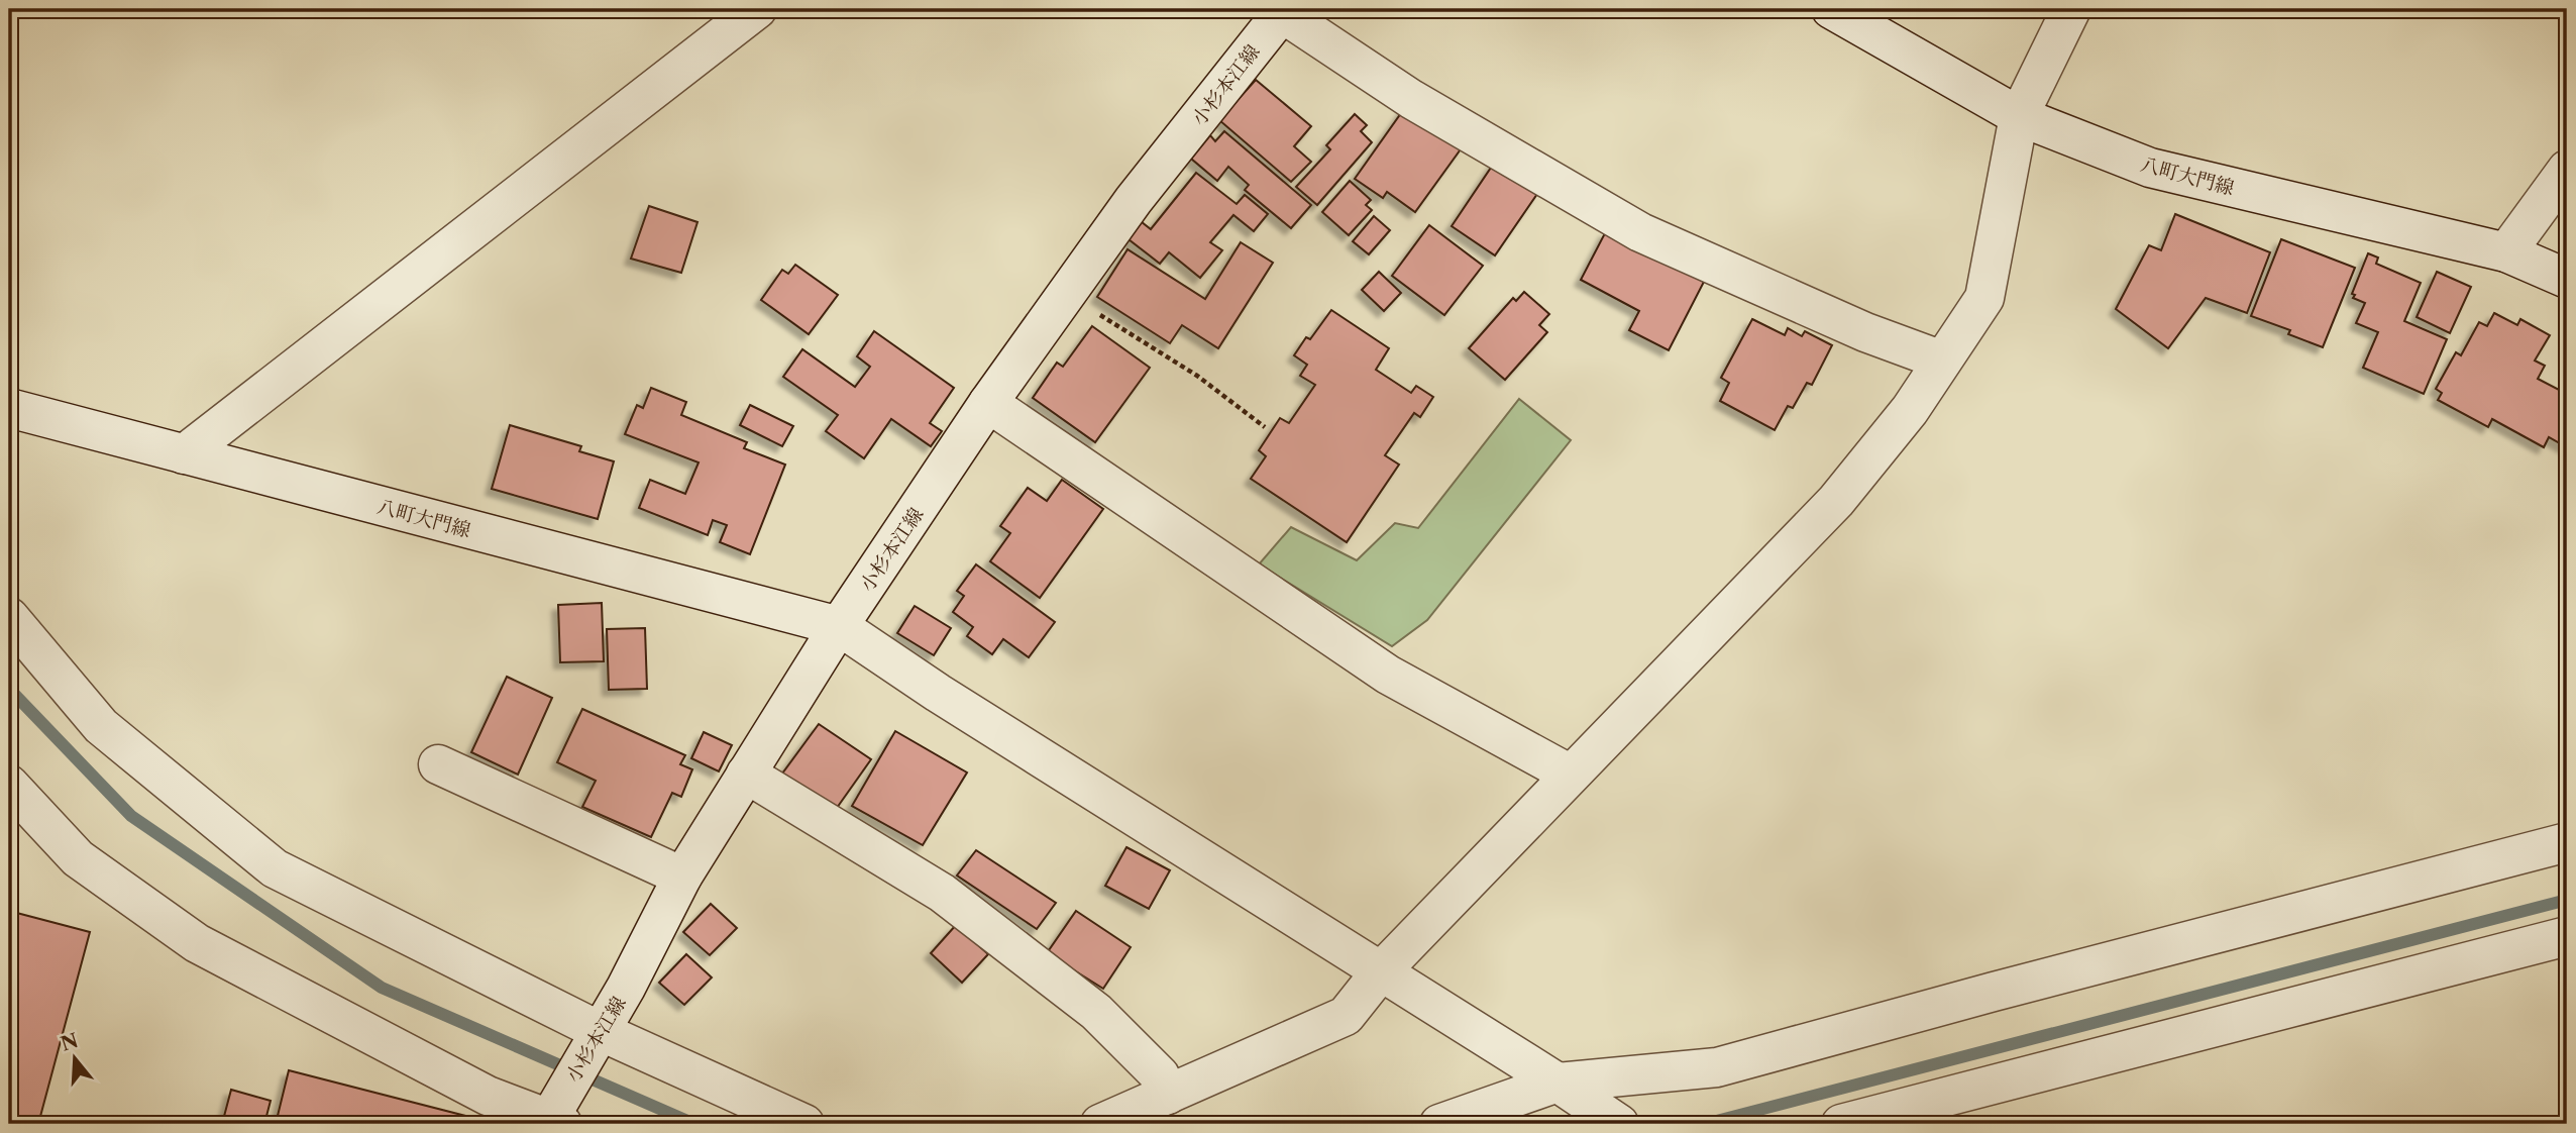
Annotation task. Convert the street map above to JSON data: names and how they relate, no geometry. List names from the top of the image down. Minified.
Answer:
{"streets":{"street":["小杉本江線","八町大門線"]},"crossings":[["小杉本江線","八町大門線"]],"north":"top"}
